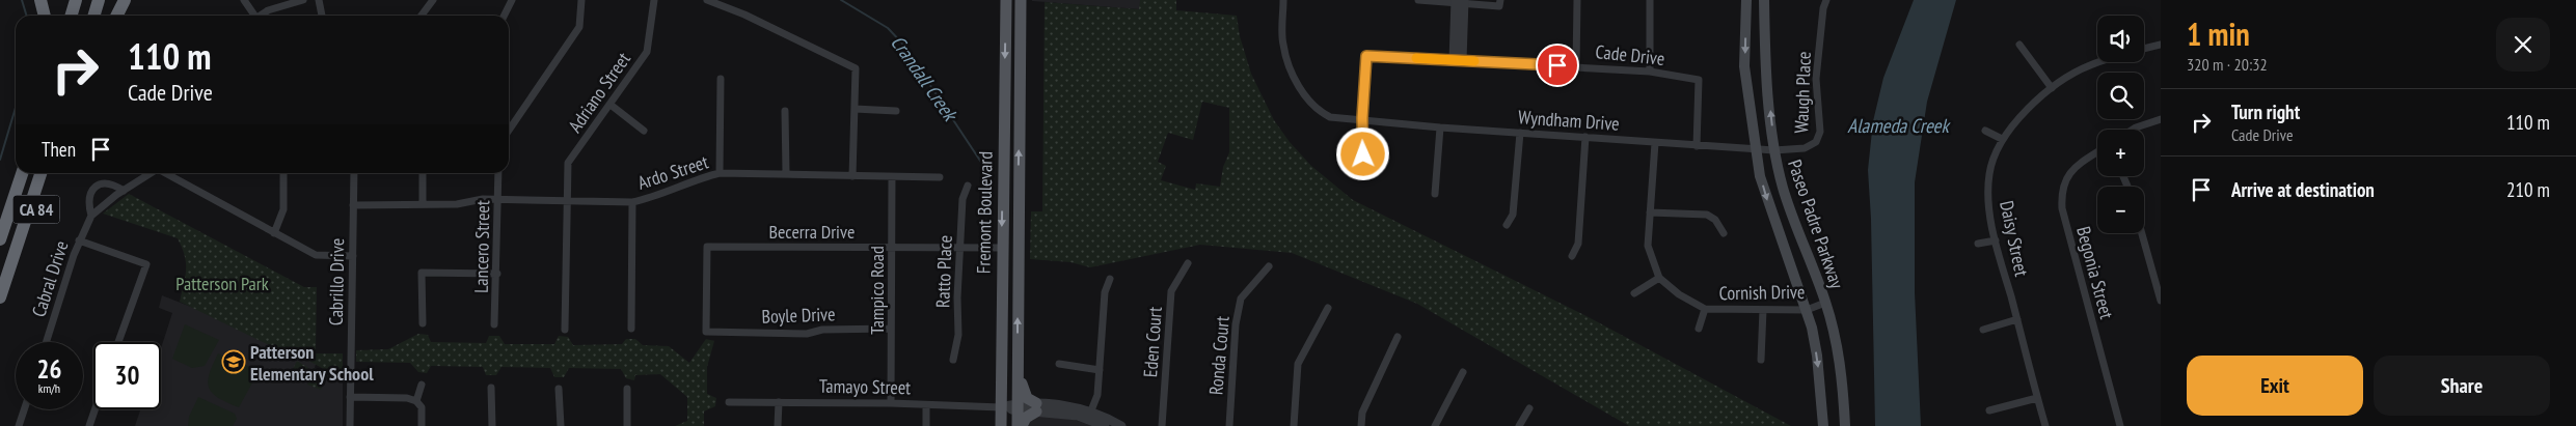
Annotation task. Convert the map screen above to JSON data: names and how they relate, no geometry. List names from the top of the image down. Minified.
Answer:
{"streets":{"highway":["CA 84"],"main road":["Fremont Boulevard","Paseo Padre Parkway"],"street":["Cade Drive","Adriano Street","Waugh Place","Wyndham Drive","Ardo Street","Becerra Drive","Daisy Street","Lancero Street","Ratto Place","Begonia Street","Cabral Drive","Cabrillo Drive","Tampico Road","Cornish Drive","Boyle Drive","Eden Court","Ronda Court","Tamayo Street"]},"crossings":[["Cade Drive","Wyndham Drive"],["Adriano Street","Ardo Street"],["Waugh Place","Wyndham Drive"],["Waugh Place","Paseo Padre Parkway"],["Wyndham Drive","Paseo Padre Parkway"],["Ardo Street","Lancero Street"],["Ardo Street","Cabrillo Drive"],["Ardo Street","Tampico Road"],["Fremont Boulevard","Becerra Drive"],["Fremont Boulevard","Tamayo Street"],["Paseo Padre Parkway","Cornish Drive"],["Becerra Drive","Ratto Place"],["Becerra Drive","Tampico Road"],["Becerra Drive","Boyle Drive"],["Tampico Road","Boyle Drive"],["Tampico Road","Tamayo Street"]],"water":["Crandall Creek","Alameda Creek"],"parks":["Patterson Park"],"places":{"school or university":["Patterson Elementary School"]},"page":{"heading":["1 min","320 m · 20:32"],"map_buttons":["+","−"],"turn":["110 m","Cade Drive"],"list":[{"name":"Turn right","note":"Cade Drive","value":"110 m"},{"name":"Arrive at destination","value":"210 m"}],"then":"Then","speed":"26 km/h","limit":"30","buttons":["Exit","Share"]}}
